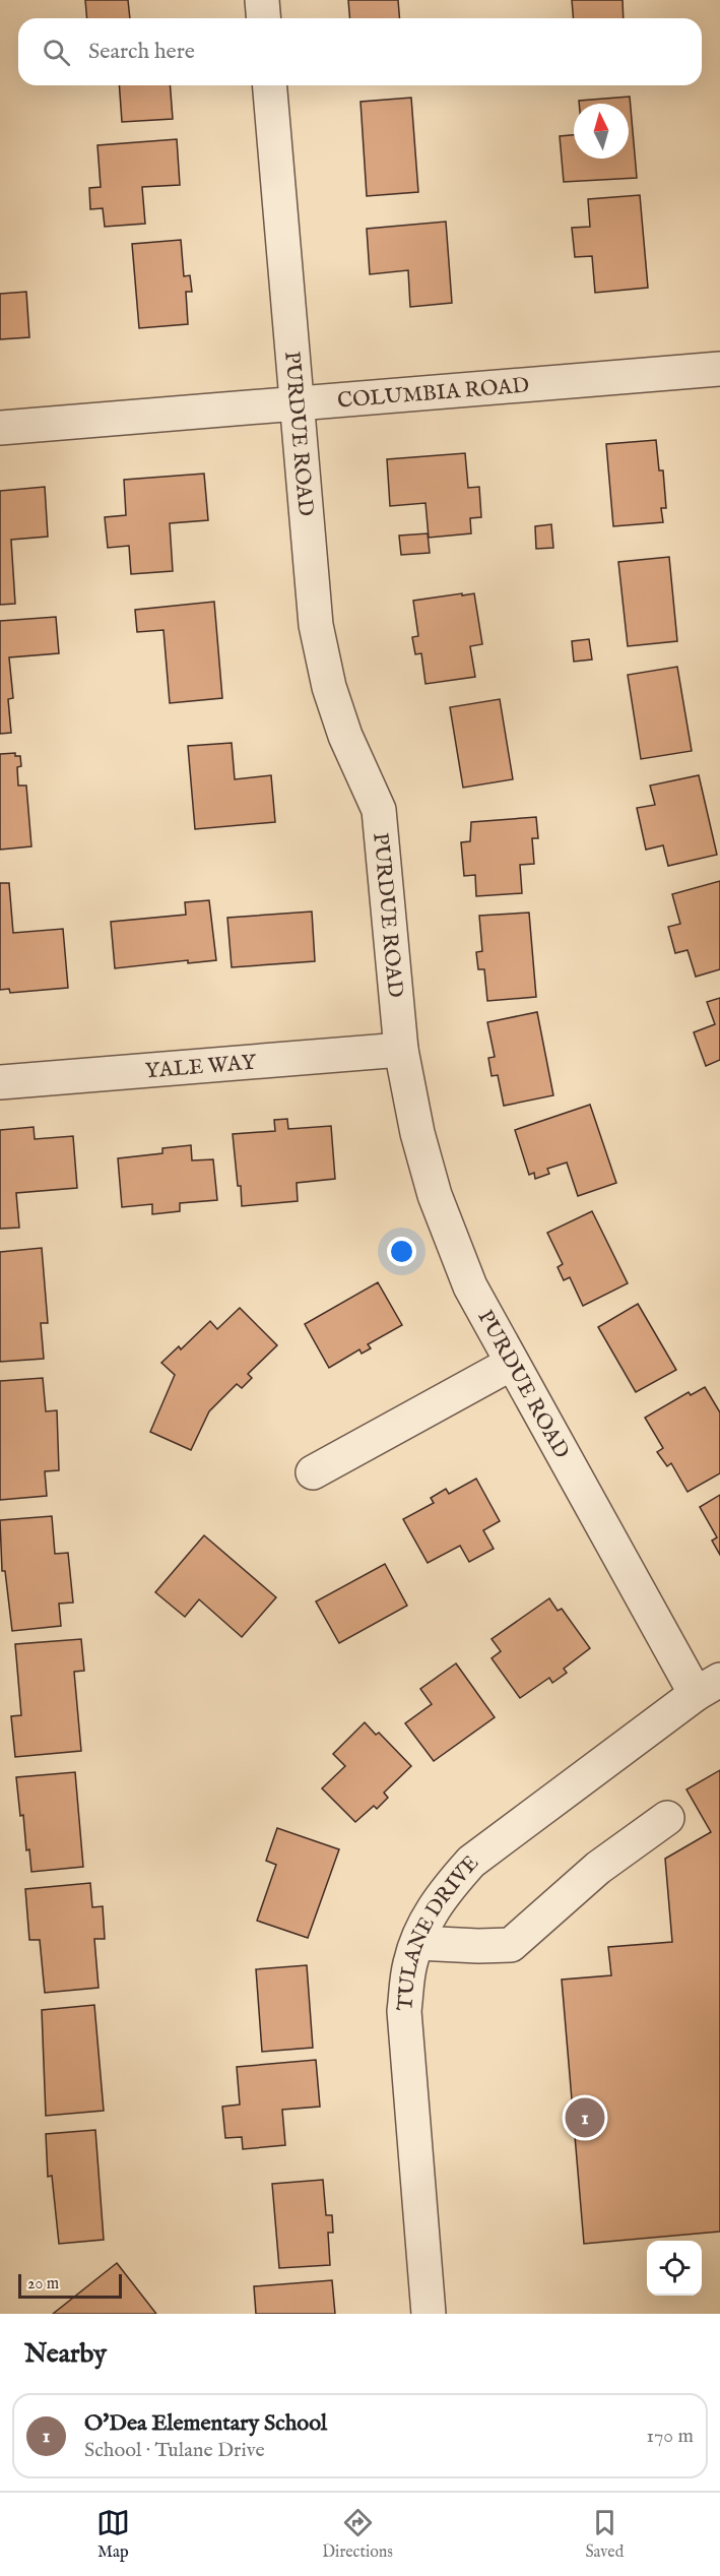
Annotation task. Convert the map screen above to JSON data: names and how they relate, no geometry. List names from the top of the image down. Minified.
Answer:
{"streets":{"street":["COLUMBIA ROAD","PURDUE ROAD","YALE WAY","TULANE DRIVE"]},"crossings":[["COLUMBIA ROAD","PURDUE ROAD"],["PURDUE ROAD","YALE WAY"],["PURDUE ROAD","TULANE DRIVE"]],"scale_bar":"20 m","north":"top","page":{"search":"Search here","pins":"1","scale":"20 m","heading":"Nearby","list":[{"mark":"1","name":"O'Dea Elementary School","note":"School · Tulane Drive","value":"170 m"}],"nav":["Map","Directions","Saved"]}}
